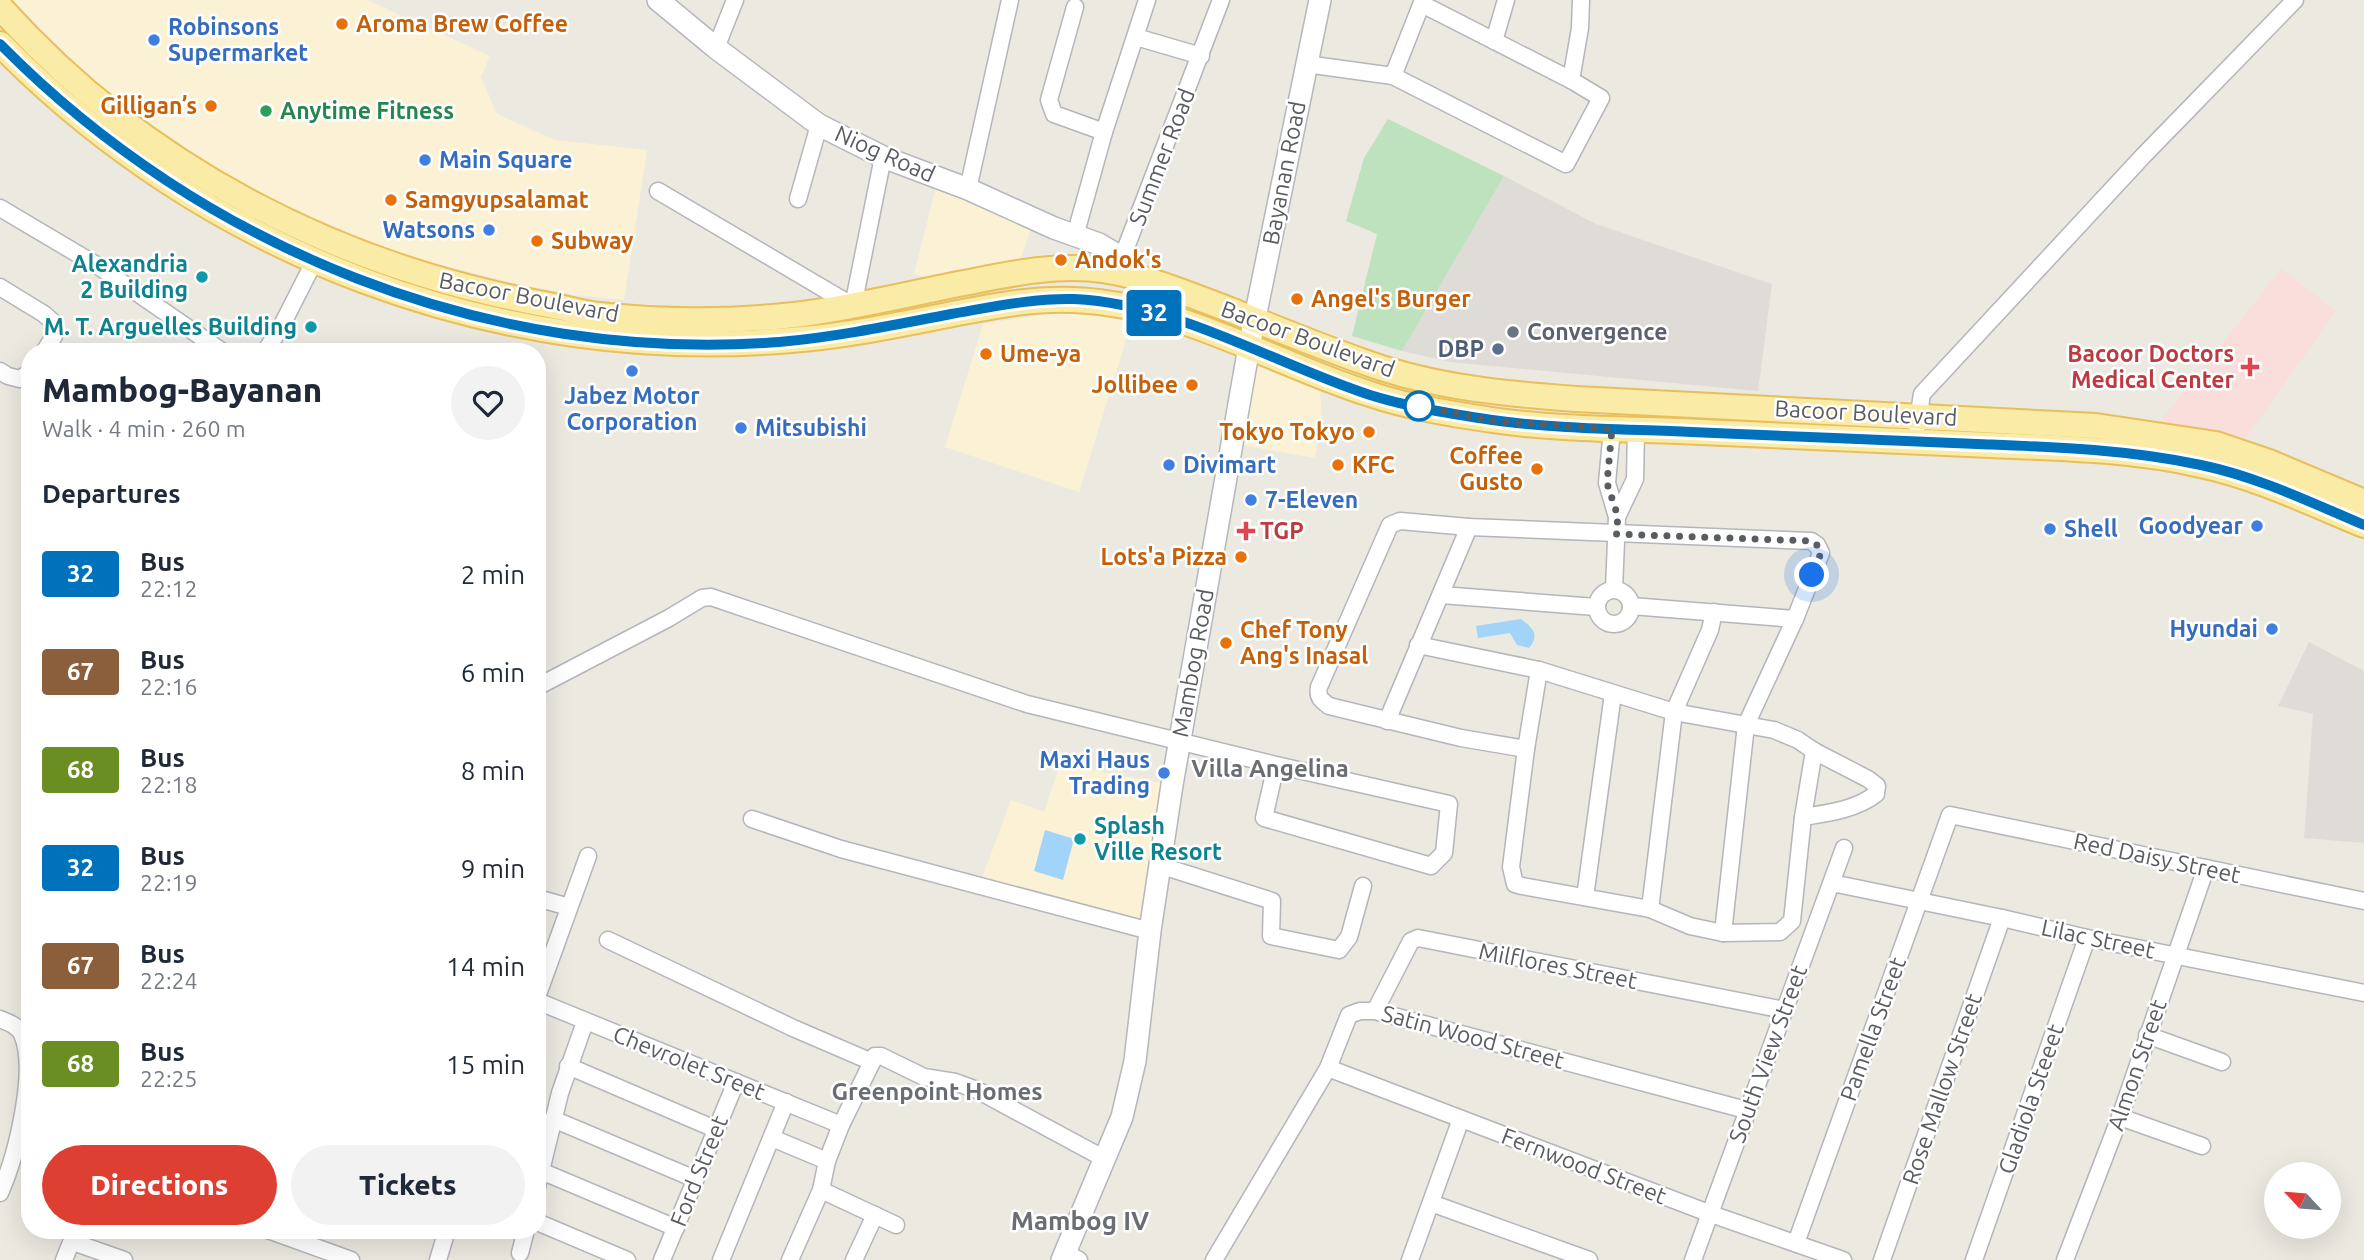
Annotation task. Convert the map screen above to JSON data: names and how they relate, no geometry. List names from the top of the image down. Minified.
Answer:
{"streets":{"main road":["Niog Road","Bayanan Road","Bacoor Boulevard","Mambog Road"],"street":["Summer Road","Red Daisy Street","Lilac Street","Milflores Street","Pamella Street","Satin Wood Street","South View Street","Chevrolet Sreet","Almon Street","Rose Mallow Street","Gladiola Steeet","Fernwood Street","Ford Street"]},"crossings":[["Niog Road","Summer Road"],["Niog Road","Bacoor Boulevard"],["Summer Road","Bacoor Boulevard"],["Bayanan Road","Bacoor Boulevard"],["Bayanan Road","Mambog Road"],["Bacoor Boulevard","Mambog Road"],["Red Daisy Street","Pamella Street"],["Red Daisy Street","Almon Street"],["Lilac Street","Pamella Street"],["Lilac Street","South View Street"],["Lilac Street","Almon Street"],["Lilac Street","Rose Mallow Street"],["Lilac Street","Gladiola Steeet"],["Milflores Street","Satin Wood Street"],["Milflores Street","South View Street"],["Pamella Street","Fernwood Street"],["Satin Wood Street","South View Street"],["Satin Wood Street","Fernwood Street"],["South View Street","Fernwood Street"],["Chevrolet Sreet","Ford Street"]],"districts":["Villa Angelina","Greenpoint Homes","Mambog IV"],"places":{"other":["Aroma Brew Coffee","Robinsons Supermarket","Gilligan’s","Anytime Fitness","Main Square","Samgyupsalamat","Watsons","Subway","Andok's","Alexandria 2 Building","Angel's Burger","M. T. Arguelles Building","Convergence","DBP","Ume-ya","Jabez Motor Corporation","Jollibee","Mitsubishi","Tokyo Tokyo","Divimart","KFC","Coffee Gusto","7-Eleven","Goodyear","Shell","Lots'a Pizza","Hyundai","Chef Tony Ang's Inasal","Maxi Haus Trading","Splash Ville Resort"],"health":["Bacoor Doctors Medical Center","TGP"]},"lines":["bus line 32"],"north":"top left","page":{"on_map":"32","heading":[["Mambog-Bayanan","Walk · 4 min · 260 m"],"Departures"],"list":[{"mark":"32","name":"Bus","note":"22:12","value":"2 min"},{"mark":"67","name":"Bus","note":"22:16","value":"6 min"},{"mark":"68","name":"Bus","note":"22:18","value":"8 min"},{"mark":"32","name":"Bus","note":"22:19","value":"9 min"},{"mark":"67","name":"Bus","note":"22:24","value":"14 min"},{"mark":"68","name":"Bus","note":"22:25","value":"15 min"}],"buttons":["Directions","Tickets"]}}
